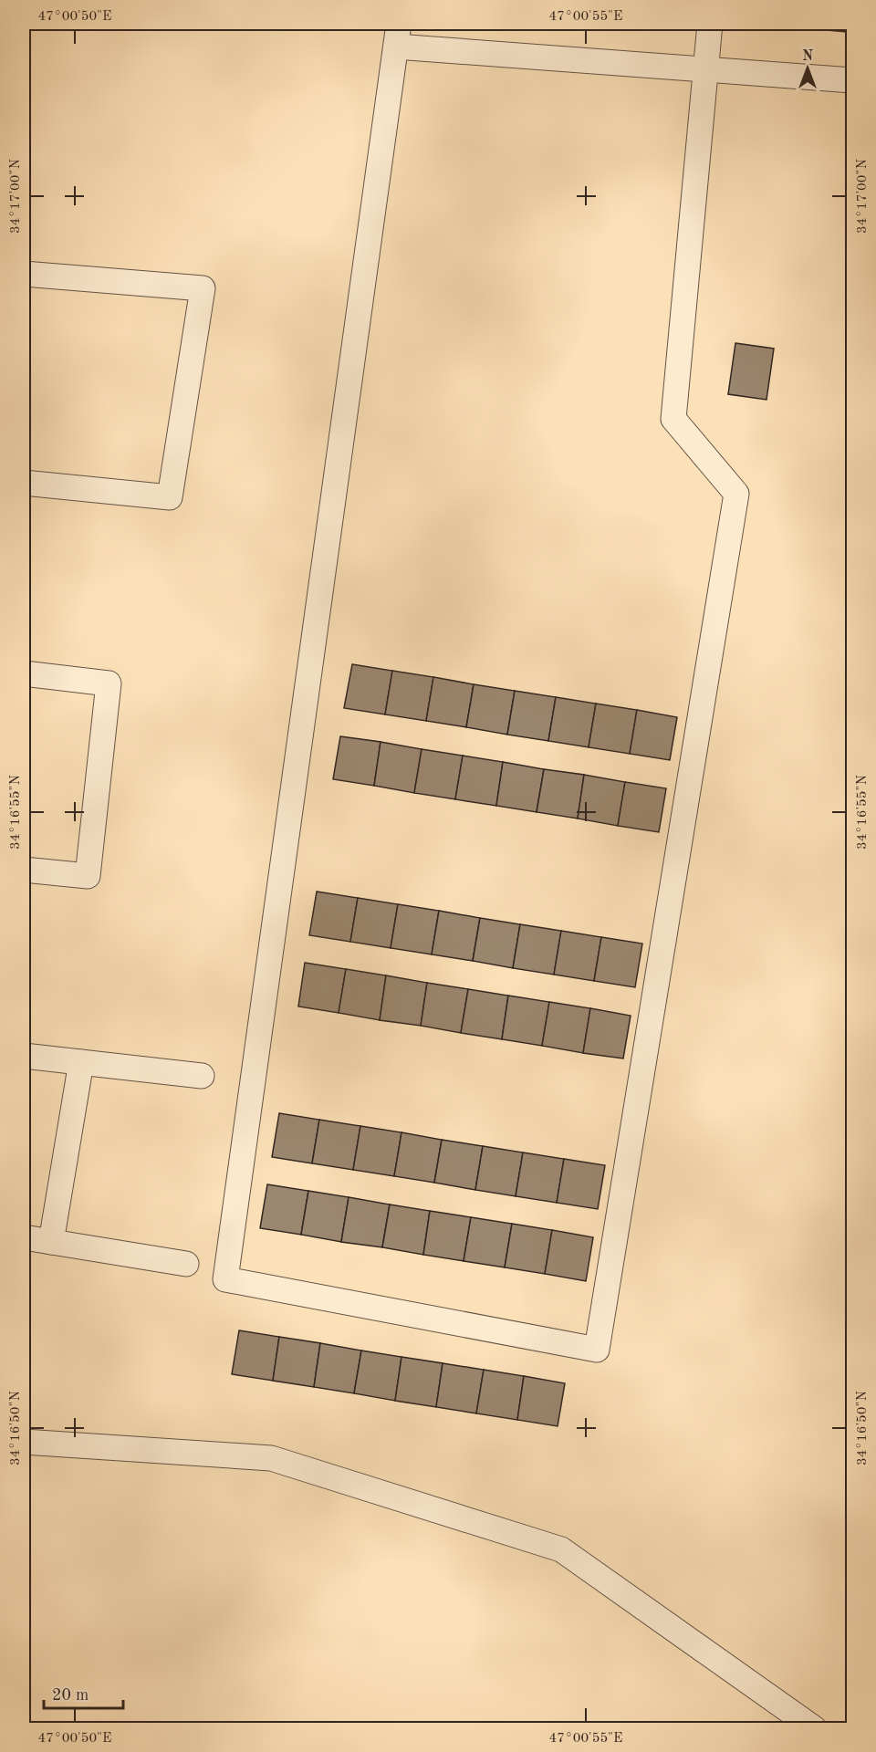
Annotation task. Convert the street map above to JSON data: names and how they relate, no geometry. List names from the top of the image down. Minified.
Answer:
{"scale_bar":"20 m","north":"top","coordinates":["47°00'50\"E","47°00'55\"E","34°17'00\"N","34°16'55\"N","34°16'50\"N"]}
